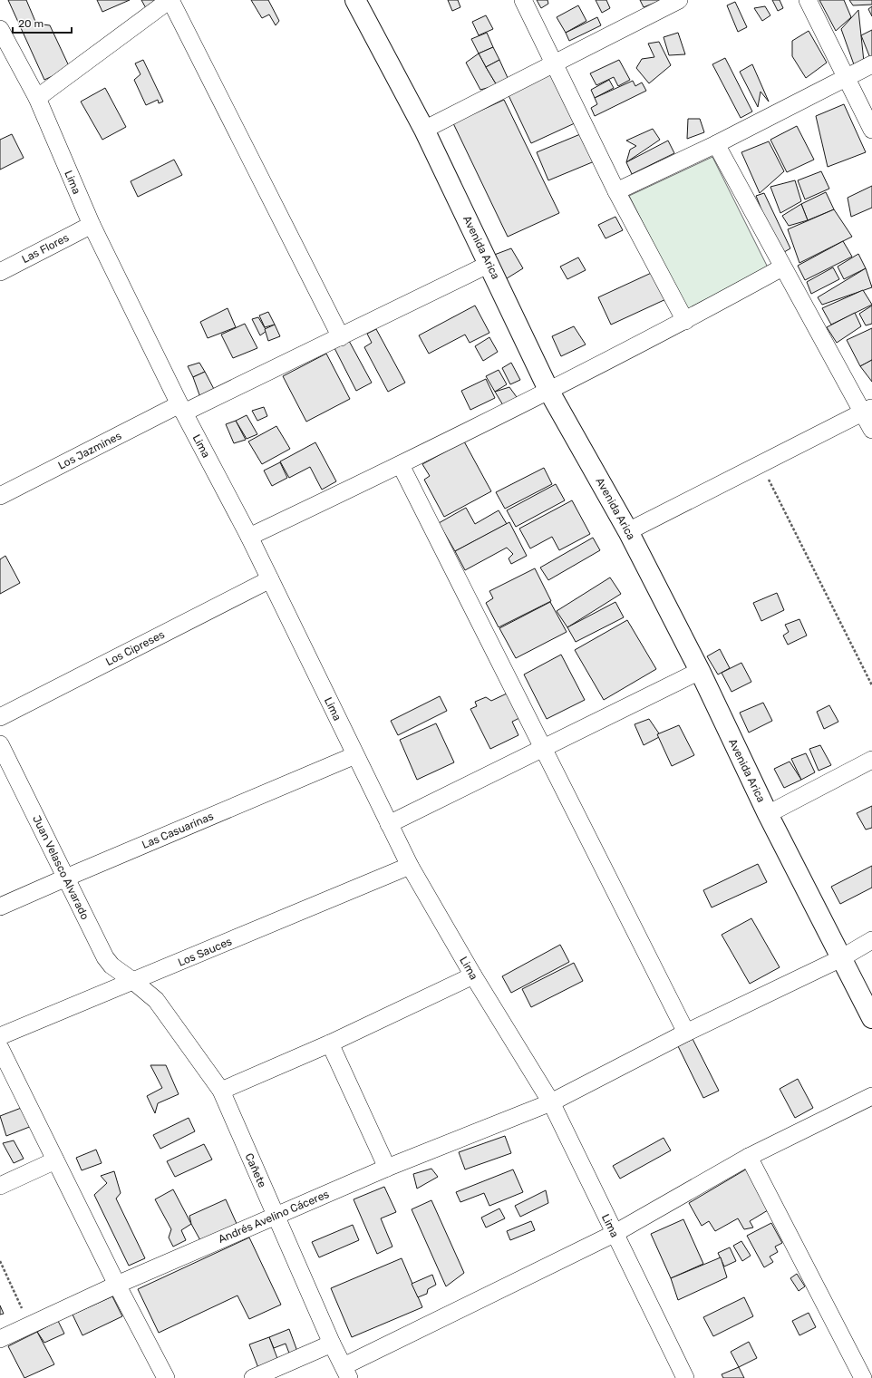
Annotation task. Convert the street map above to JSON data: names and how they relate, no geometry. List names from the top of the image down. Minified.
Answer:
{"streets":{"street":["Lima","Avenida Arica","Las Flores","Los Jazmines","Los Cipreses","Las Casuarinas","Juan Velasco Alvarado","Los Sauces","Cañete","Andrés Avelino Cáceres"]},"crossings":[["Lima","Las Flores"],["Lima","Los Jazmines"],["Lima","Los Cipreses"],["Lima","Las Casuarinas"],["Lima","Los Sauces"],["Lima","Andrés Avelino Cáceres"],["Avenida Arica","Los Jazmines"],["Avenida Arica","Andrés Avelino Cáceres"],["Las Casuarinas","Juan Velasco Alvarado"],["Juan Velasco Alvarado","Los Sauces"],["Juan Velasco Alvarado","Cañete"],["Los Sauces","Cañete"],["Cañete","Andrés Avelino Cáceres"]],"scale_bar":"20 m"}
